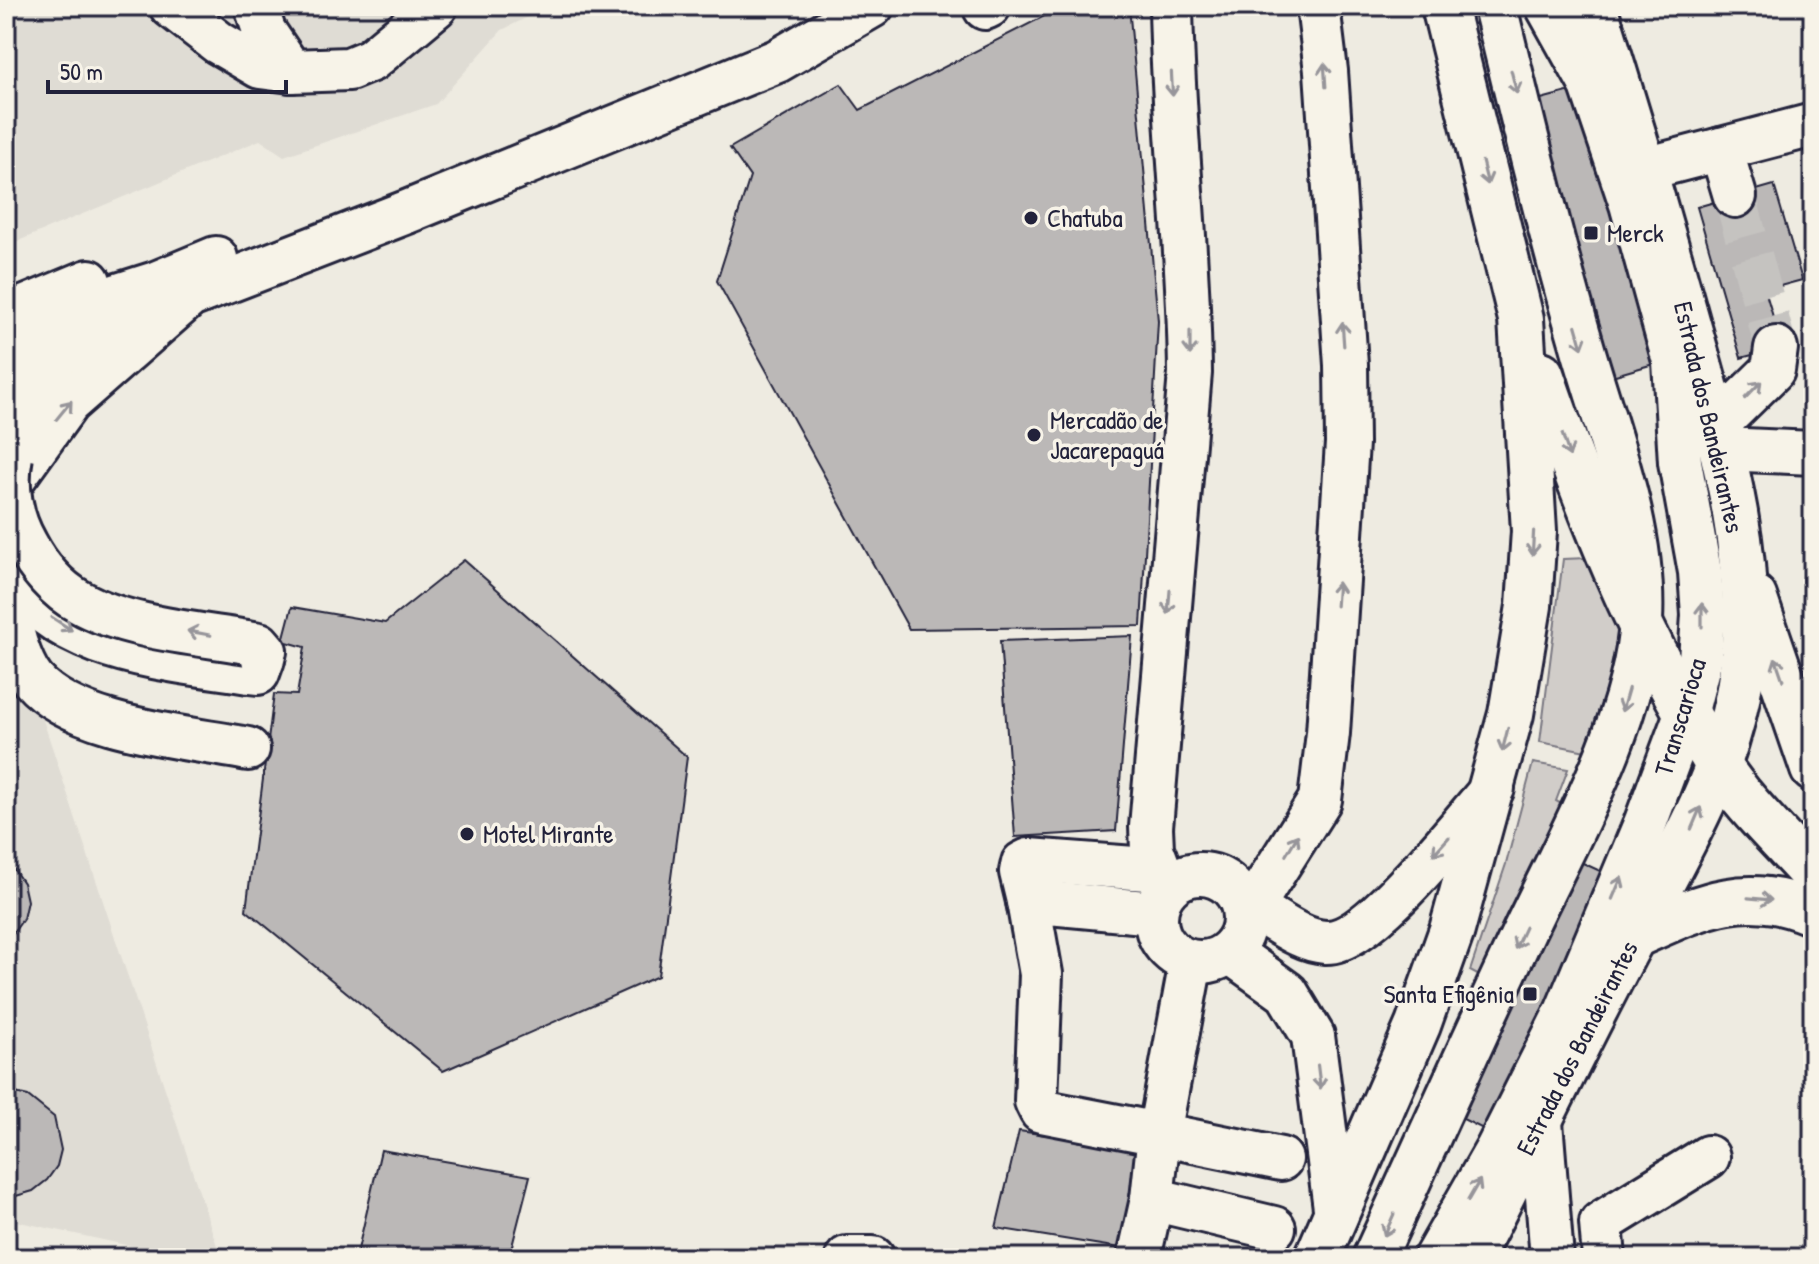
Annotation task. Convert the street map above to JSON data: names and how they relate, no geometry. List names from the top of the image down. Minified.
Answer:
{"streets":{"main road":["Estrada dos Bandeirantes"],"street":["Transcarioca"]},"places":{"other":["Chatuba","Mercadão de Jacarepaguá","Motel Mirante"],"transit":["Merck","Santa Efigênia"]},"scale_bar":"50 m"}
